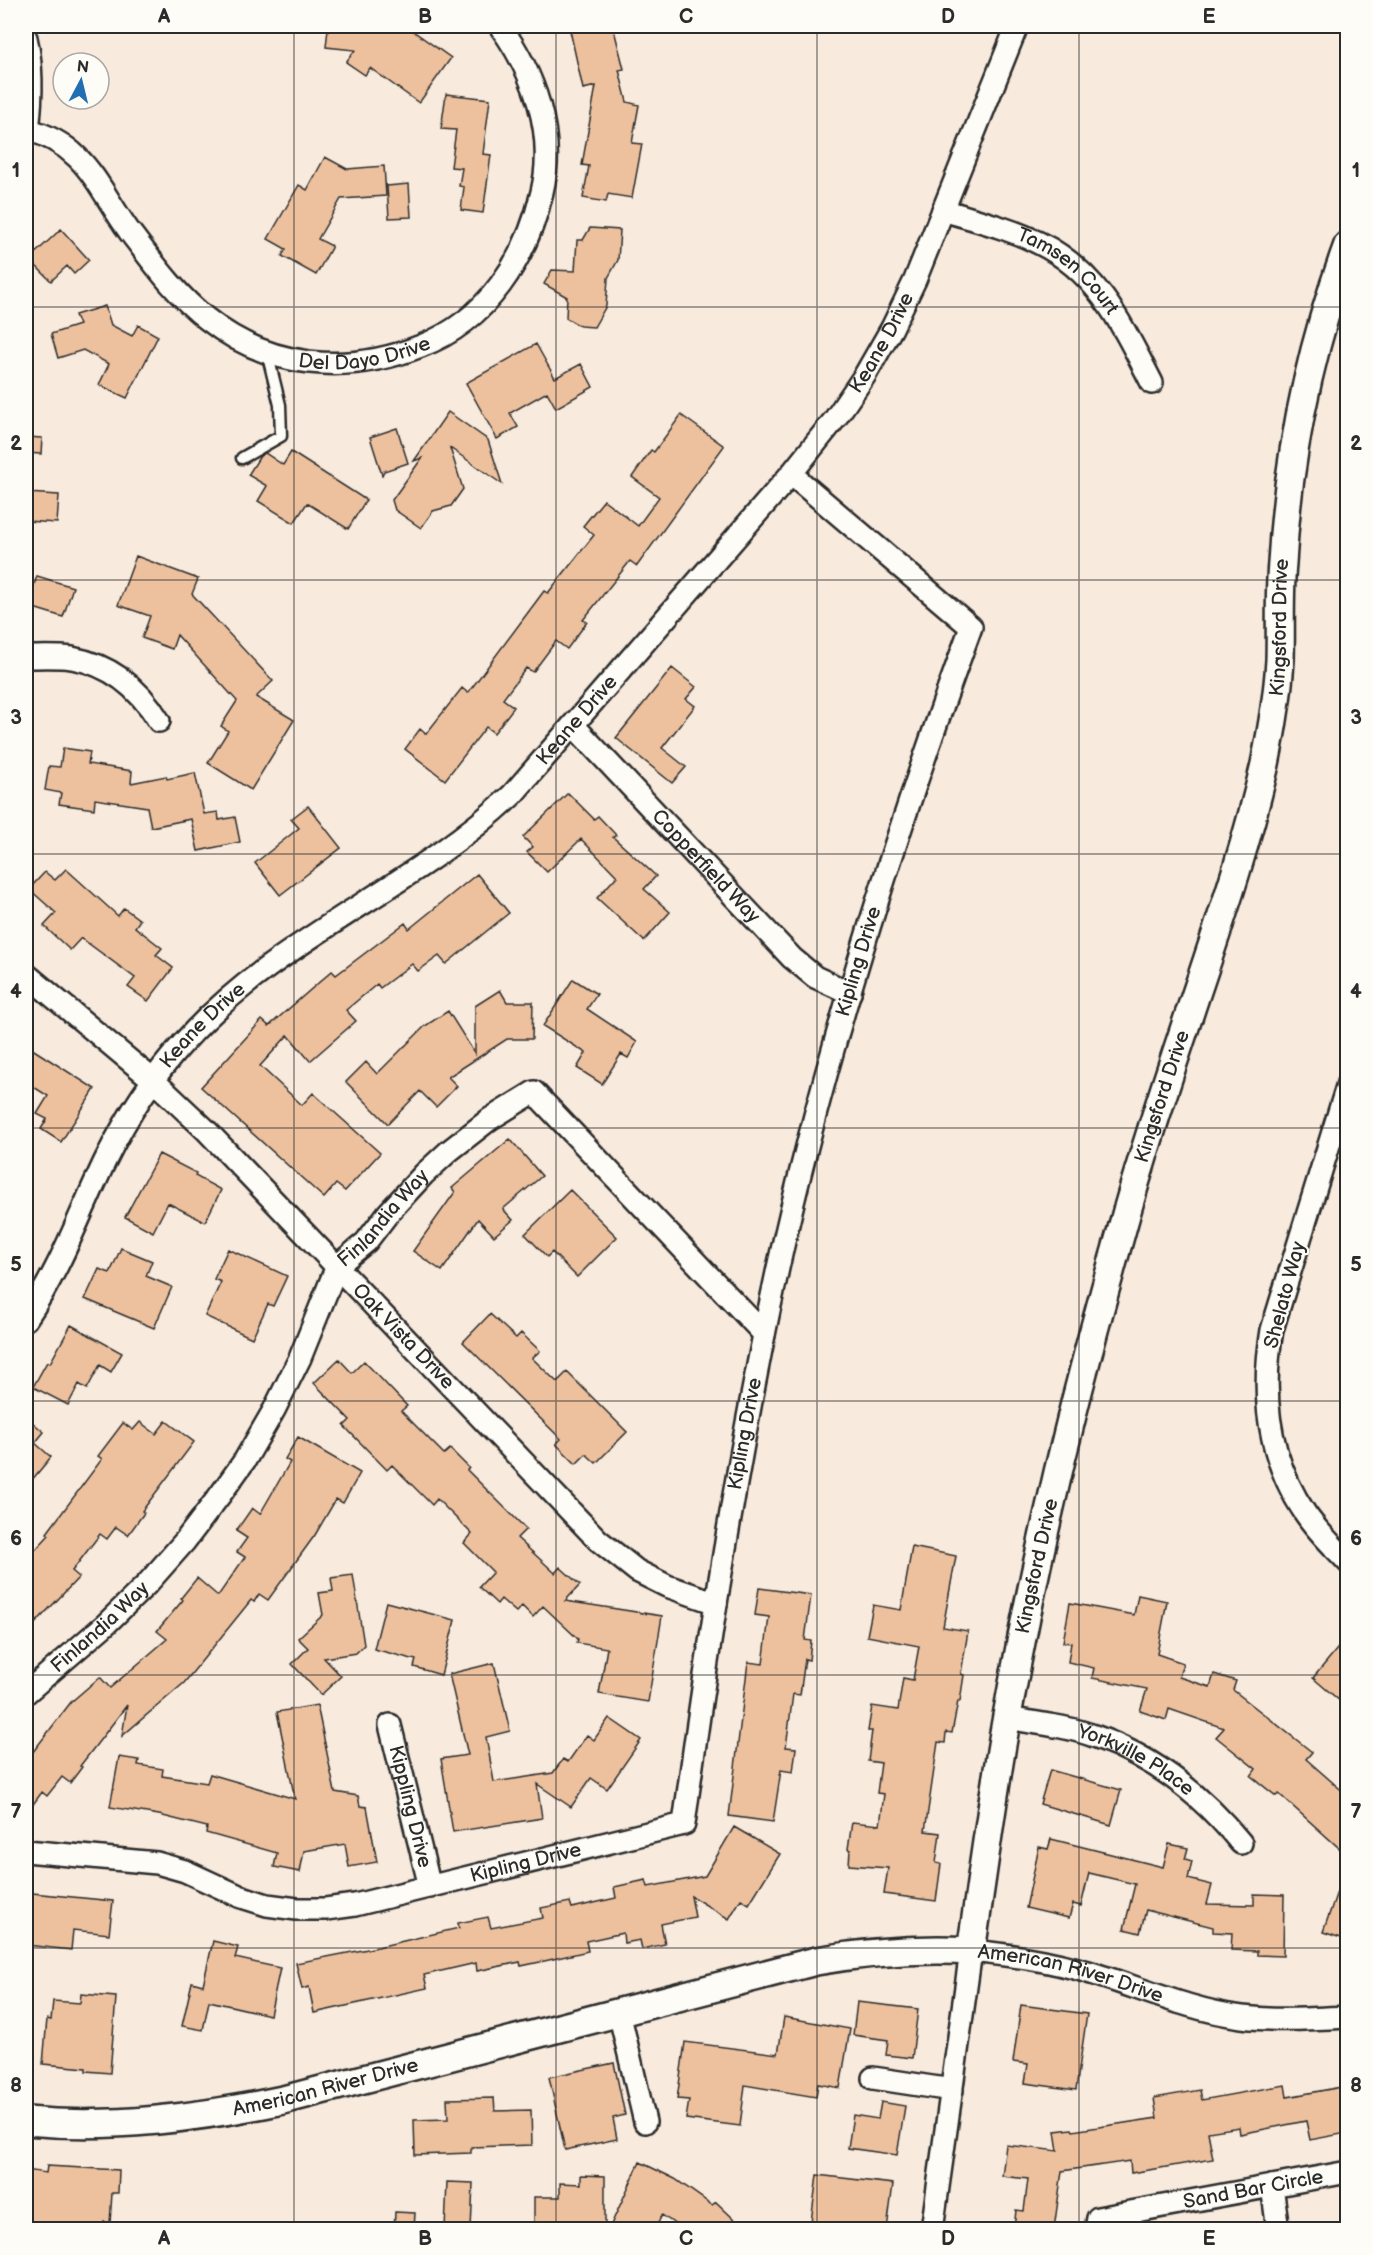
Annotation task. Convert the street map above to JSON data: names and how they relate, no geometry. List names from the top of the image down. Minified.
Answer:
{"streets":{"street":["Tamsen Court","Keane Drive","Del Dayo Drive","Kingsford Drive","Copperfield Way","Kipling Drive","Finlandia Way","Shelato Way","Oak Vista Drive","Yorkville Place","Kippling Drive","American River Drive","Sand Bar Circle"]},"crossings":[["Tamsen Court","Keane Drive"],["Keane Drive","Copperfield Way"],["Keane Drive","Kipling Drive"],["Keane Drive","Oak Vista Drive"],["Kingsford Drive","Yorkville Place"],["Kingsford Drive","American River Drive"],["Copperfield Way","Kipling Drive"],["Kipling Drive","Finlandia Way"],["Kipling Drive","Oak Vista Drive"],["Kipling Drive","Kippling Drive"],["Finlandia Way","Oak Vista Drive"]],"north":"top","grid":{"columns":["A","B","C","D","E"],"rows":["1","2","3","4","5","6","7","8"]}}
